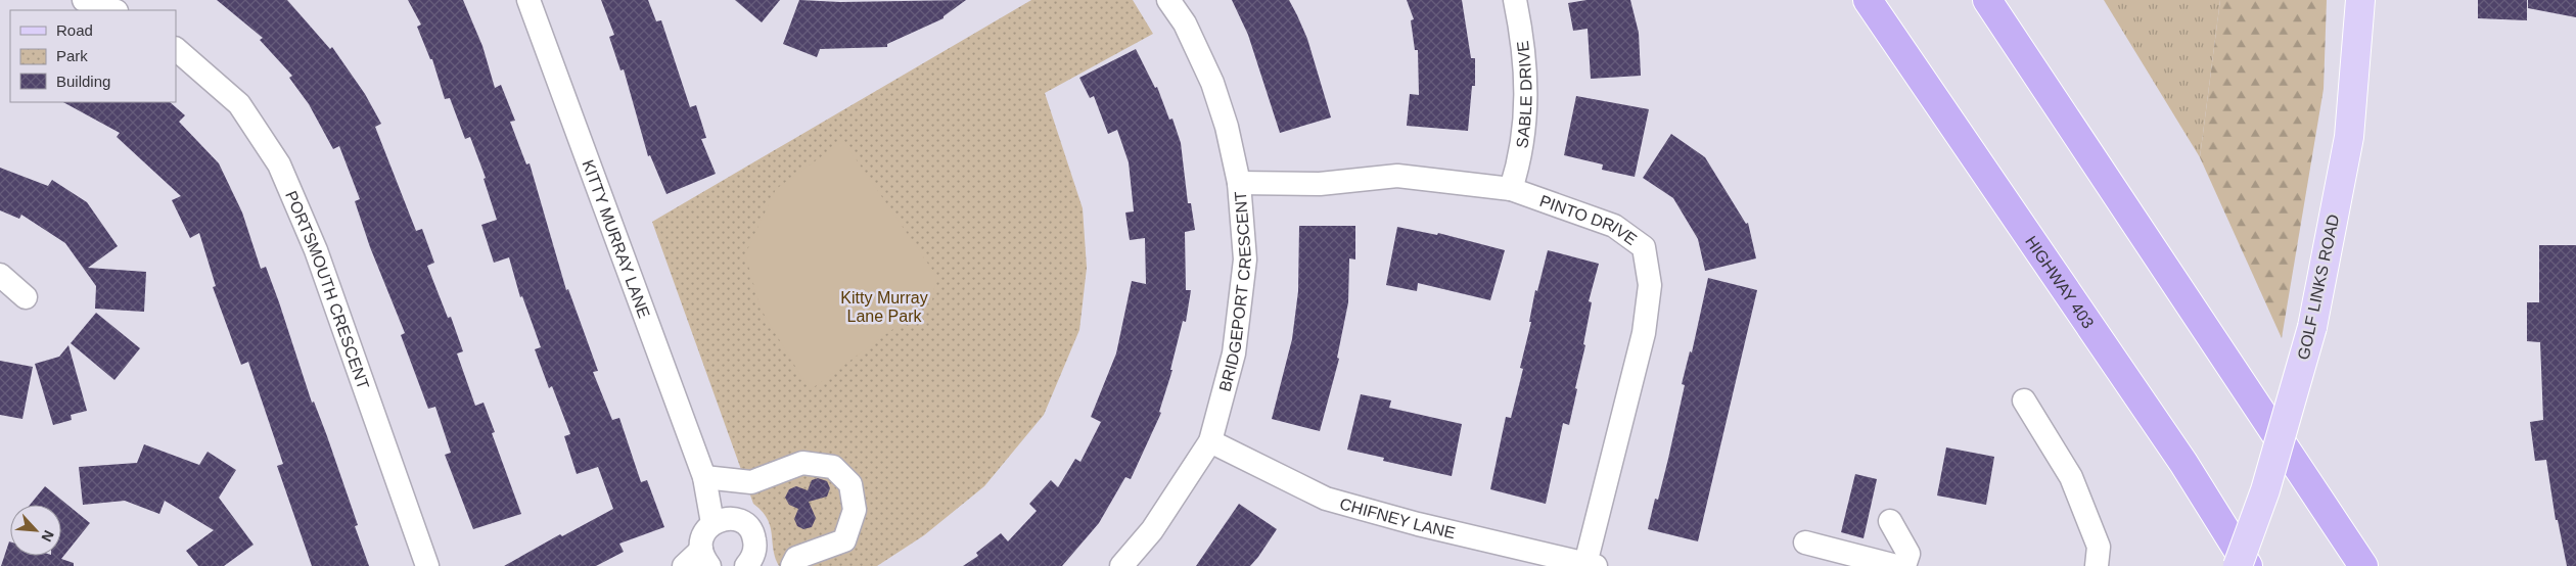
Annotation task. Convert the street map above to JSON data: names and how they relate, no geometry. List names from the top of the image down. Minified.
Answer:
{"streets":{"highway":["HIGHWAY 403"],"main road":["GOLF LINKS ROAD"],"street":["SABLE DRIVE","PINTO DRIVE","KITTY MURRAY LANE","BRIDGEPORT CRESCENT","PORTSMOUTH CRESCENT","CHIFNEY LANE"]},"crossings":[["SABLE DRIVE","PINTO DRIVE"],["PINTO DRIVE","BRIDGEPORT CRESCENT"],["PINTO DRIVE","CHIFNEY LANE"],["BRIDGEPORT CRESCENT","CHIFNEY LANE"]],"parks":["Kitty Murray Lane Park"],"legend":["Road","Park","Building"],"north":"bottom right"}
